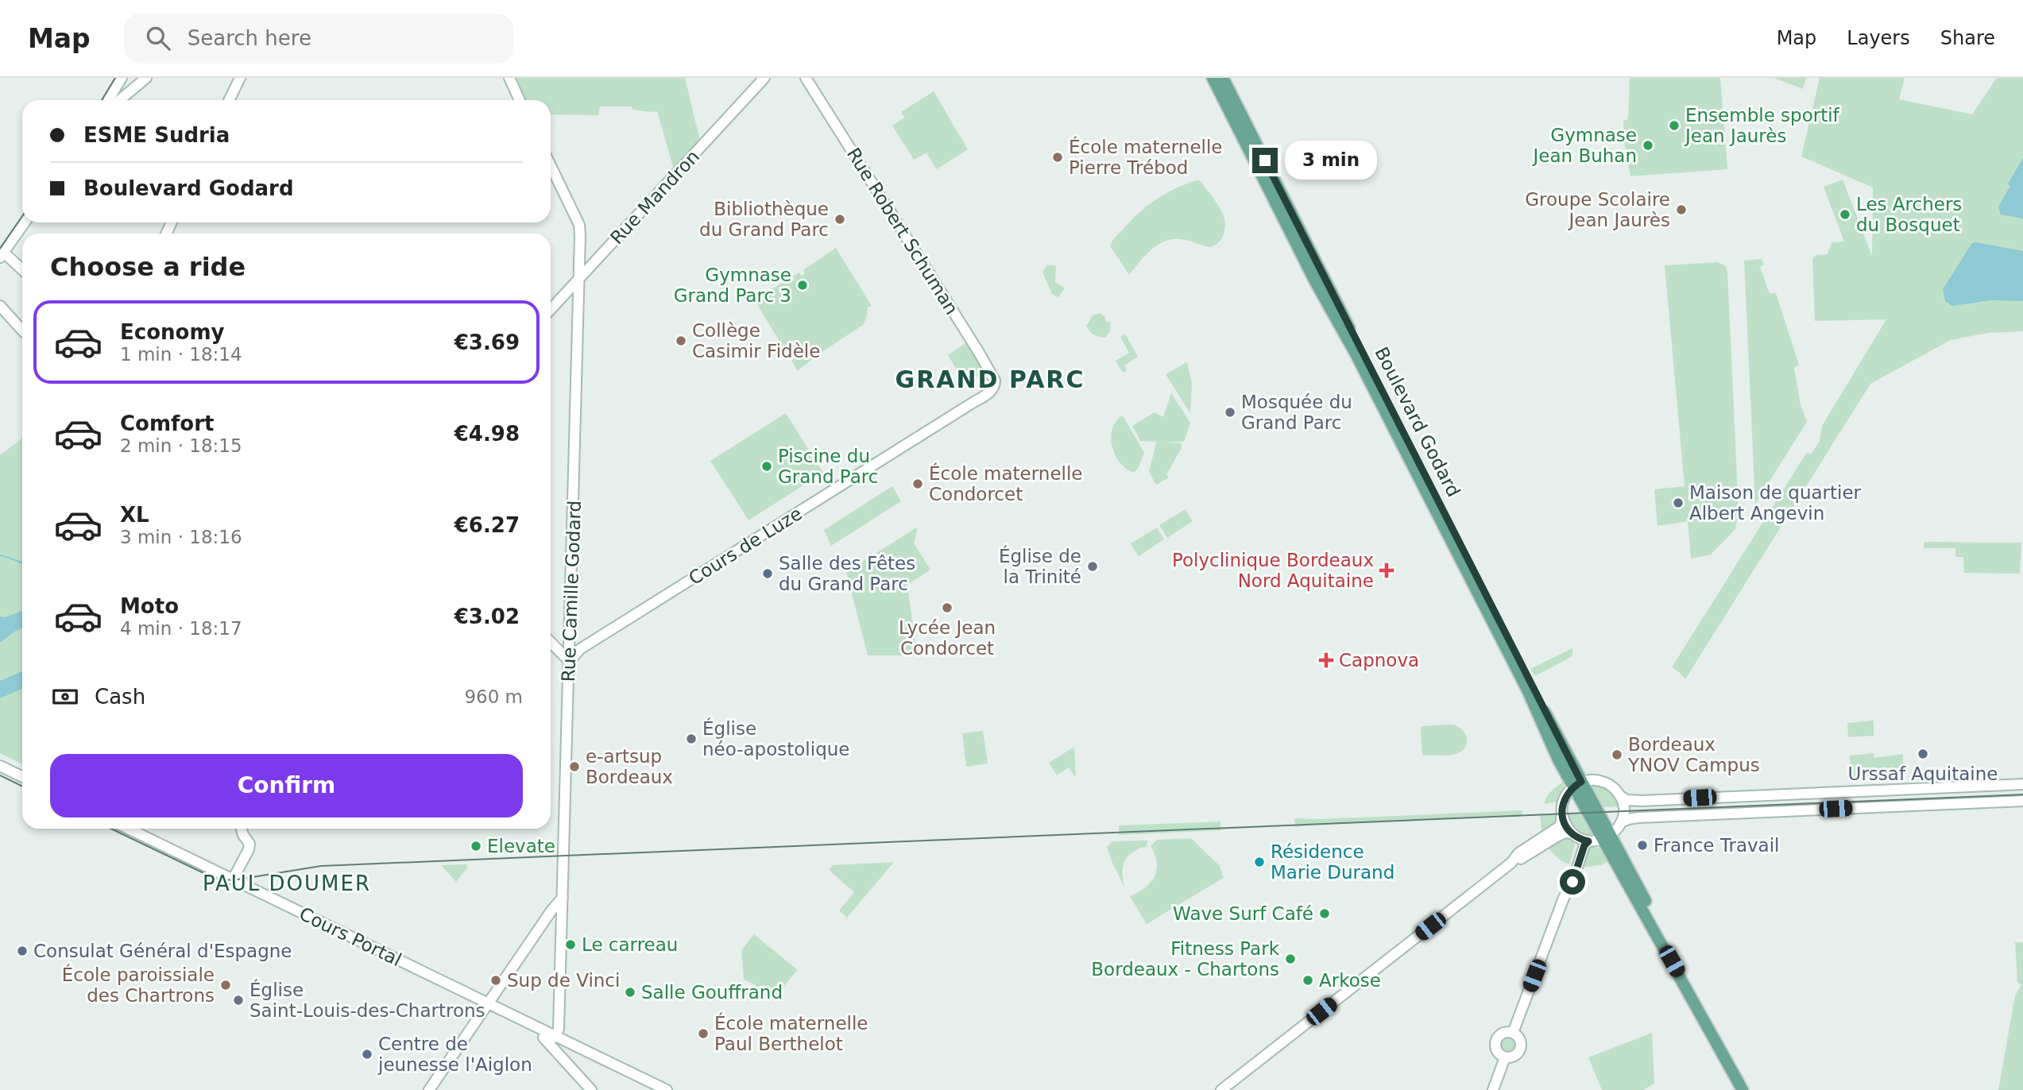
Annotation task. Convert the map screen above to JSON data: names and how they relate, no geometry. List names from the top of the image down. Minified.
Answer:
{"streets":{"main road":["Boulevard Godard"],"street":["Rue Mandron","Rue Robert Schuman","Cours de Luze","Rue Camille Godard","Cours Portal"]},"crossings":[["Rue Mandron","Rue Camille Godard"],["Rue Robert Schuman","Cours de Luze"],["Cours de Luze","Rue Camille Godard"],["Rue Camille Godard","Cours Portal"]],"districts":["GRAND PARC","PAUL DOUMER"],"places":{"other":["Ensemble sportif Jean Jaurès","Gymnase Jean Buhan","École maternelle Pierre Trébod","Groupe Scolaire Jean Jaurès","Les Archers du Bosquet","Bibliothèque du Grand Parc","Gymnase Grand Parc 3","Collège Casimir Fidèle","Mosquée du Grand Parc","Piscine du Grand Parc","École maternelle Condorcet","Maison de quartier Albert Angevin","Église de la Trinité","Salle des Fêtes du Grand Parc","Lycée Jean Condorcet","Église néo-apostolique","Urssaf Aquitaine","Bordeaux YNOV Campus","e-artsup Bordeaux","France Travail","Elevate","Résidence Marie Durand","Wave Surf Café","Le carreau","Consulat Général d'Espagne","Fitness Park Bordeaux - Chartons","Sup de Vinci","Arkose","École paroissiale des Chartrons","Salle Gouffrand","Église Saint-Louis-des-Chartrons","École maternelle Paul Berthelot","Centre de jeunesse l'Aiglon"],"health":["Polyclinique Bordeaux Nord Aquitaine","Capnova"]},"page":{"header":"Map","search":"Search here","nav":["Map","Layers","Share"],"banner":["ESME Sudria","Boulevard Godard"],"bubble":"3 min","heading":"Choose a ride","list":[{"name":"Economy","note":"1 min · 18:14","value":"€3.69"},{"name":"Comfort","note":"2 min · 18:15","value":"€4.98"},{"name":"XL","note":"3 min · 18:16","value":"€6.27"},{"name":"Moto","note":"4 min · 18:17","value":"€3.02"}],"pay":["Cash","960 m"],"buttons":"Confirm"}}
